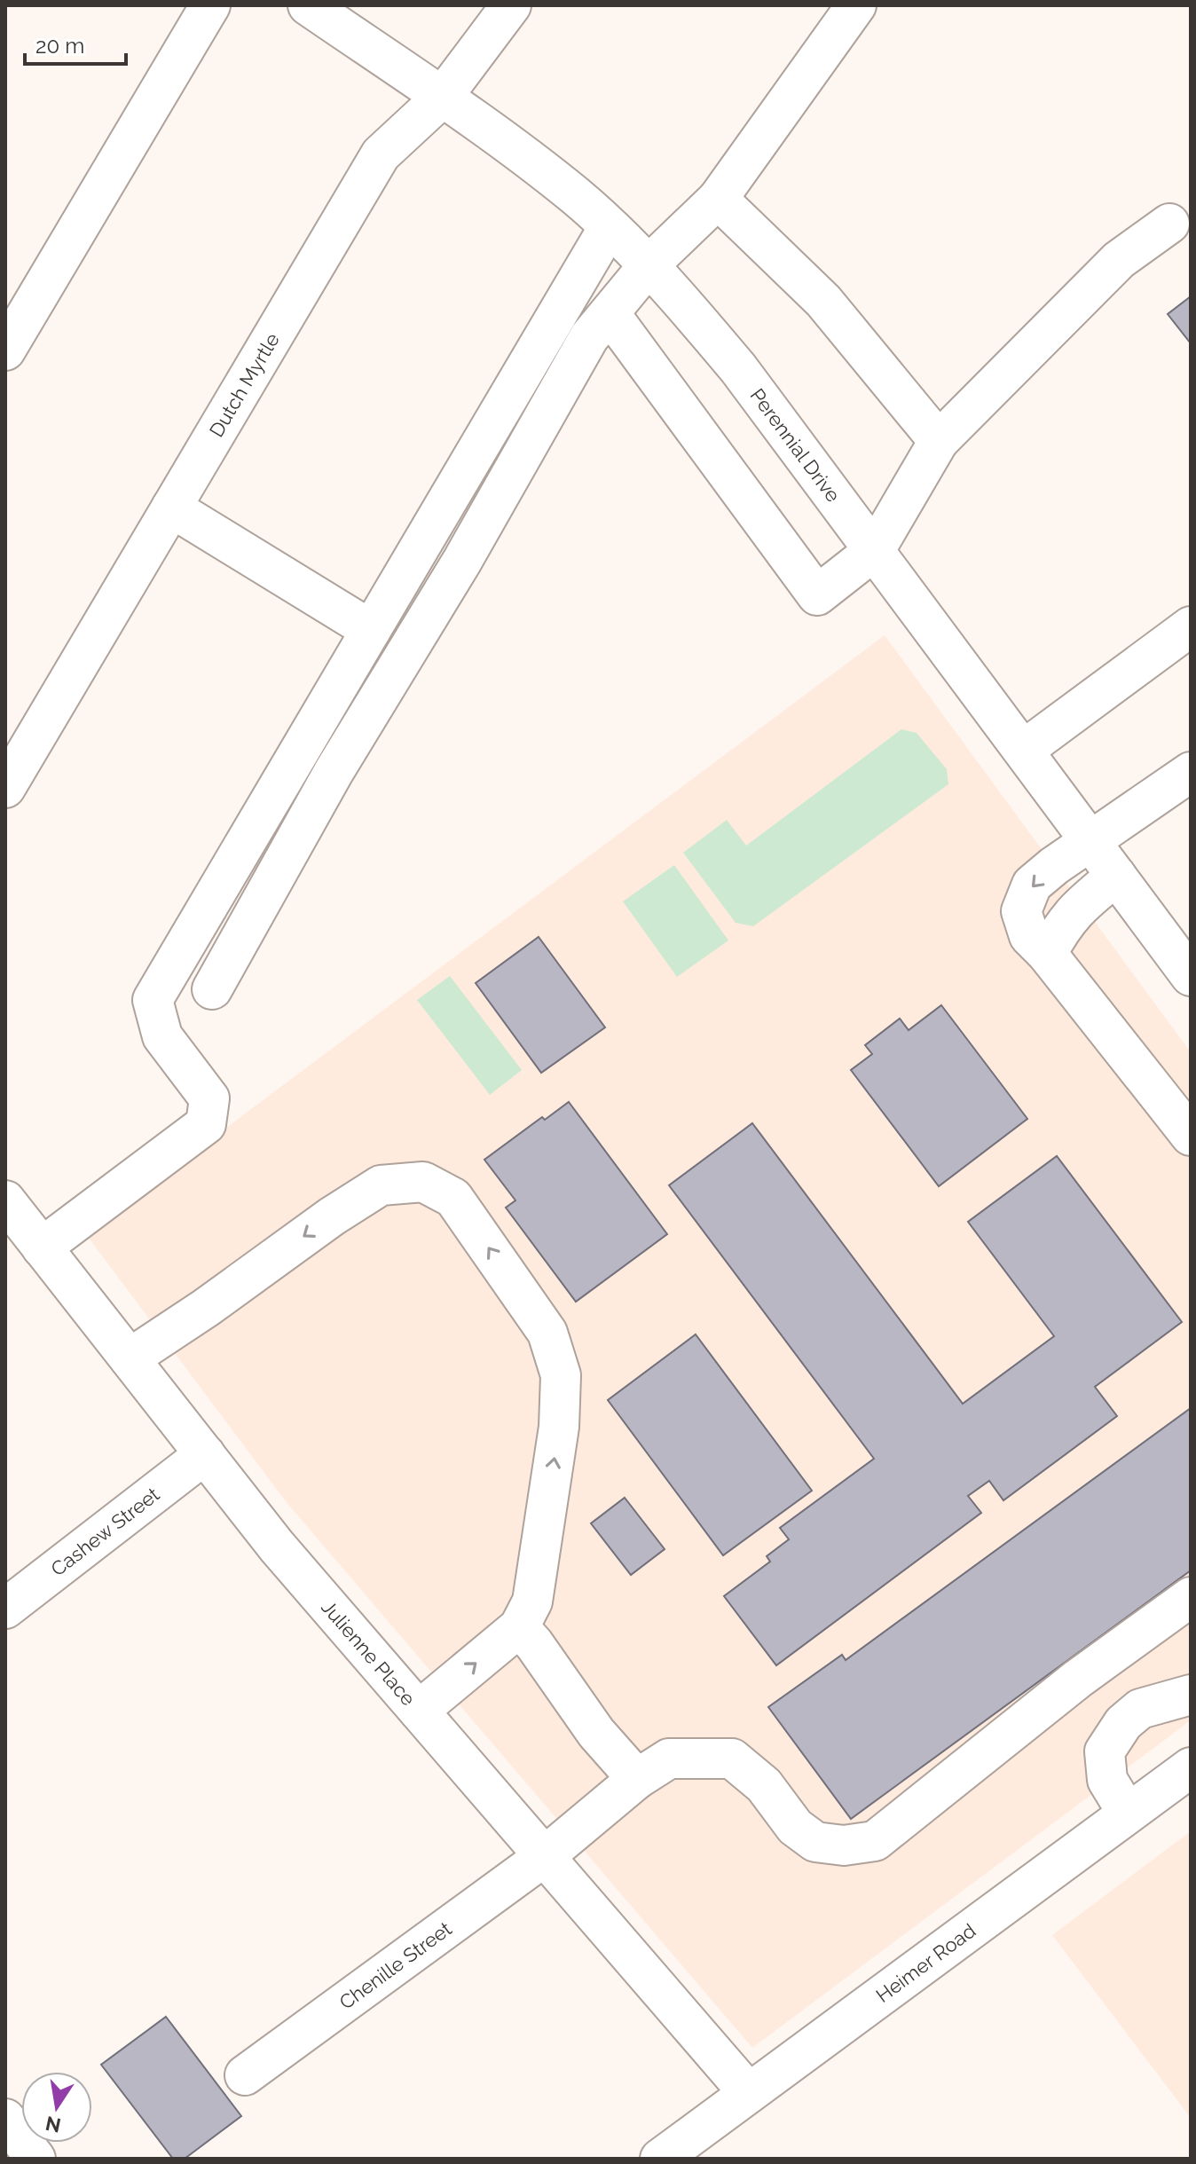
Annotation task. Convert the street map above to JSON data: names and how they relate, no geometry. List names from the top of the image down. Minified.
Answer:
{"streets":{"street":["Dutch Myrtle","Perennial Drive","Cashew Street","Julienne Place","Heimer Road","Chenille Street"]},"crossings":[["Dutch Myrtle","Perennial Drive"],["Cashew Street","Julienne Place"],["Julienne Place","Heimer Road"],["Julienne Place","Chenille Street"]],"scale_bar":"20 m","north":"bottom"}
